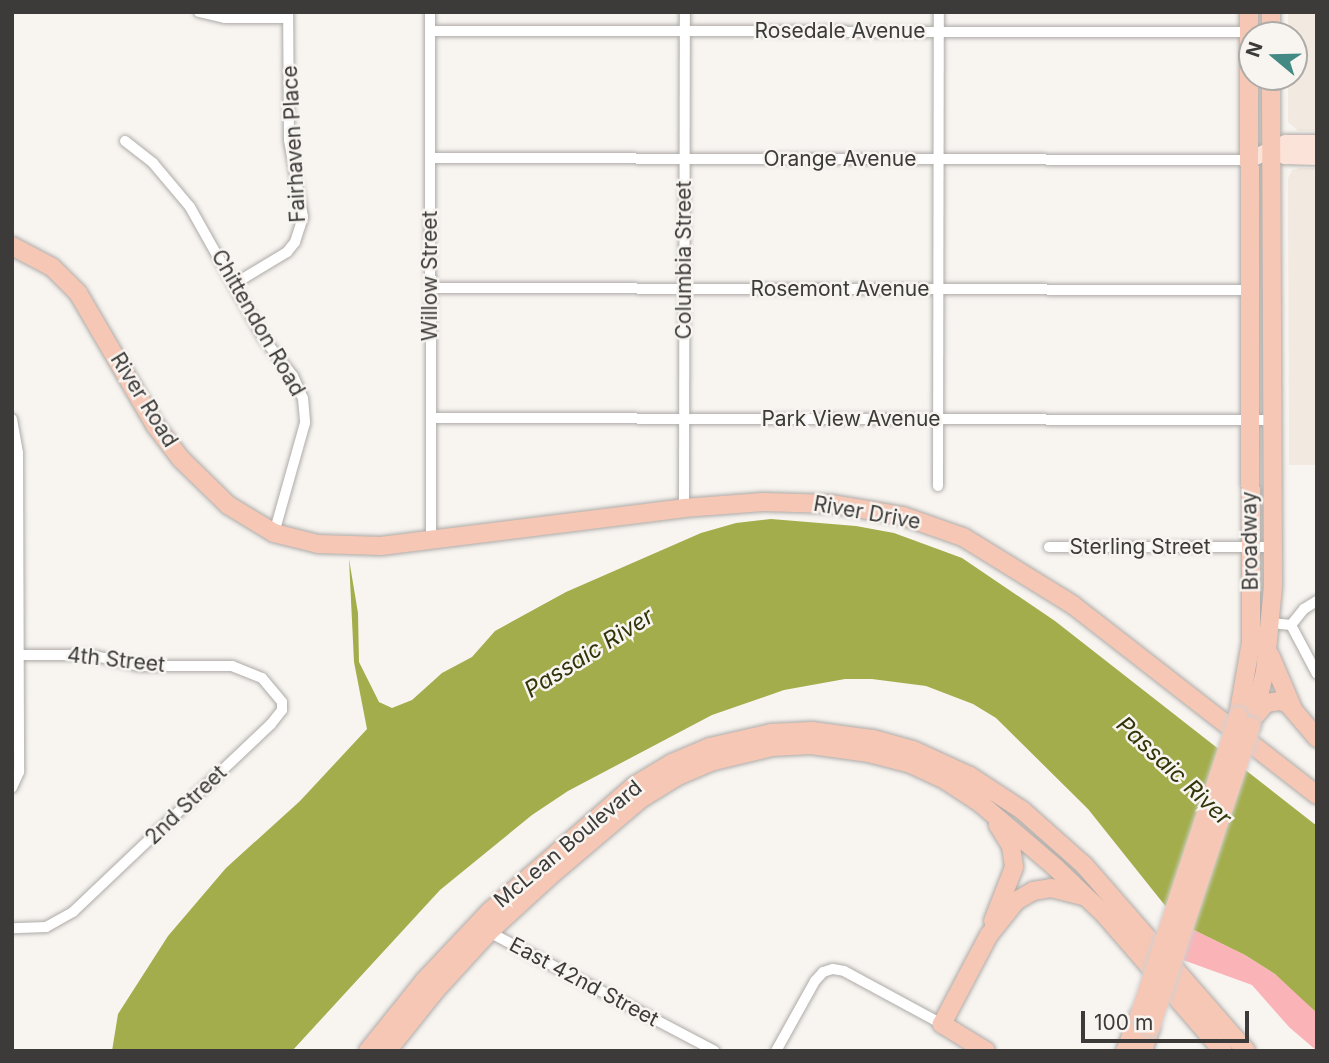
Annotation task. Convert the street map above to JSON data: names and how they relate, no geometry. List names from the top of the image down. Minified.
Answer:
{"streets":{"main road":["River Road","River Drive","Broadway","McLean Boulevard"],"street":["Rosedale Avenue","Fairhaven Place","Orange Avenue","Columbia Street","Willow Street","Rosemont Avenue","Chittendon Road","Park View Avenue","Sterling Street","4th Street","2nd Street","East 42nd Street"]},"crossings":[["Rosedale Avenue","Columbia Street"],["Rosedale Avenue","Willow Street"],["Fairhaven Place","Chittendon Road"],["Orange Avenue","Columbia Street"],["Orange Avenue","Willow Street"],["Orange Avenue","Broadway"],["Columbia Street","Rosemont Avenue"],["Columbia Street","Park View Avenue"],["Columbia Street","River Drive"],["Willow Street","Rosemont Avenue"],["Willow Street","River Road"],["Willow Street","Park View Avenue"],["Willow Street","River Drive"],["Rosemont Avenue","Broadway"],["Chittendon Road","River Road"],["River Road","River Drive"],["Park View Avenue","Broadway"],["Broadway","Sterling Street"],["4th Street","2nd Street"],["McLean Boulevard","East 42nd Street"]],"water":["Passaic River"],"scale_bar":"100 m","north":"left"}
